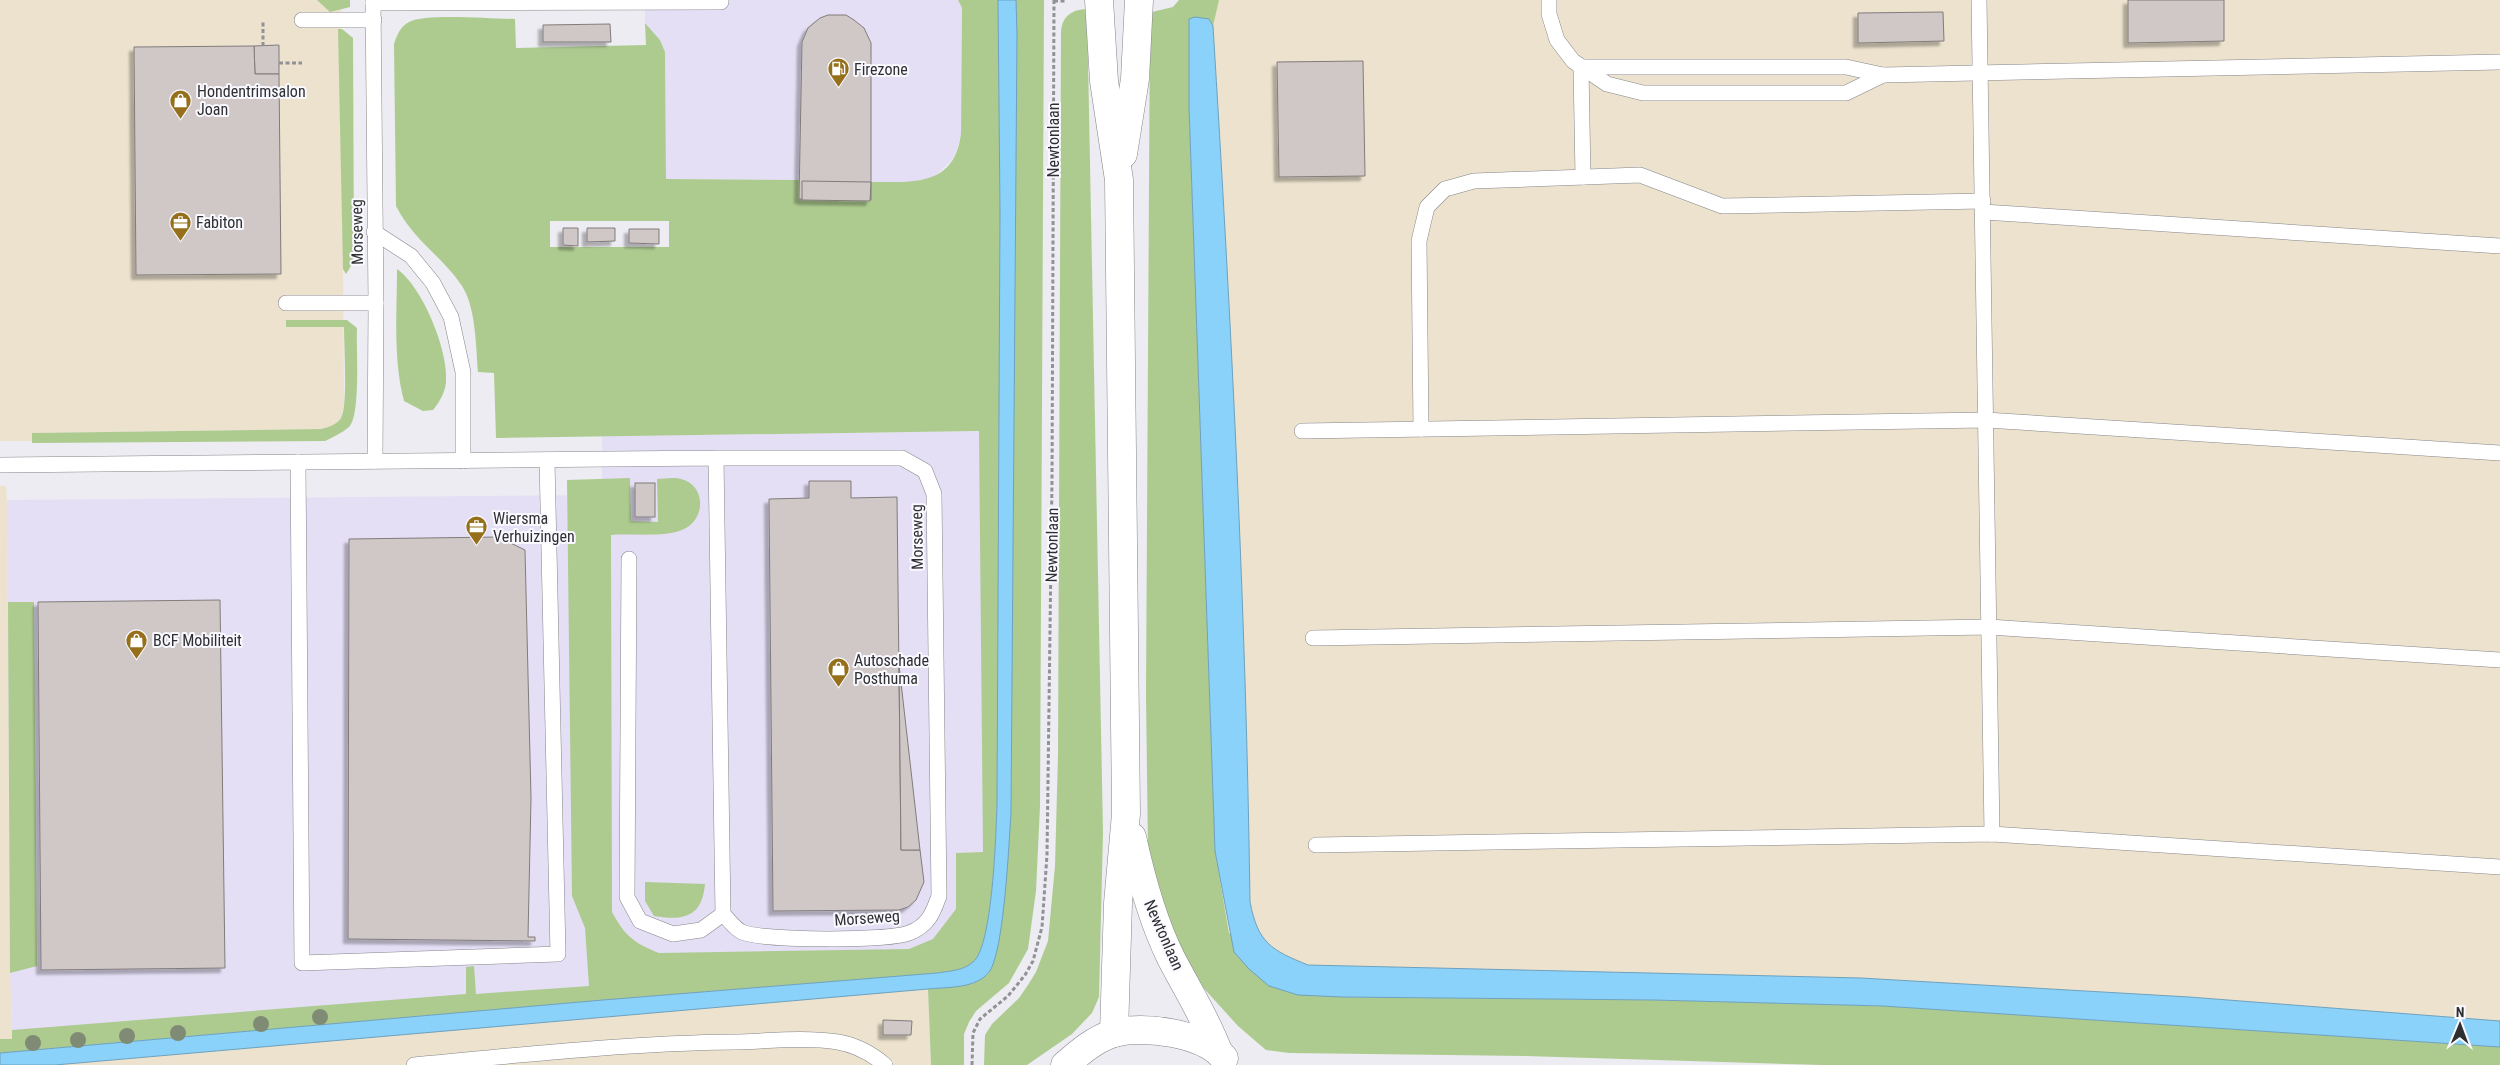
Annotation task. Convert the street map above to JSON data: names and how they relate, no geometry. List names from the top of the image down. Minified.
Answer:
{"streets":{"street":["Newtonlaan"],"lane":["Morseweg"]},"places":{"fuel station":["Firezone"],"shop":["Hondentrimsalon Joan","BCF Mobiliteit","Autoschade Posthuma"],"office":["Fabiton","Wiersma Verhuizingen"]},"north":"top"}
